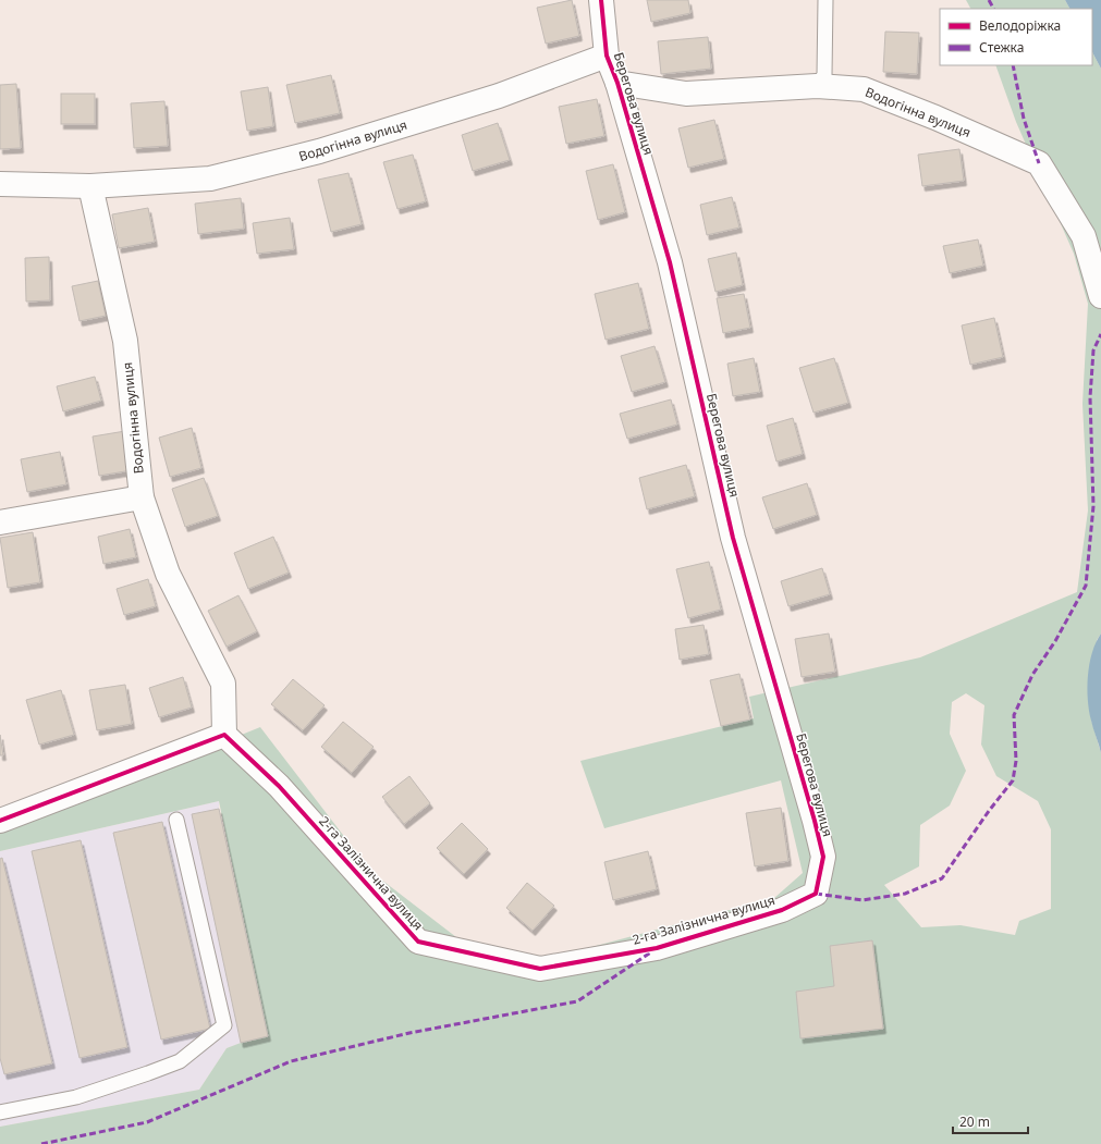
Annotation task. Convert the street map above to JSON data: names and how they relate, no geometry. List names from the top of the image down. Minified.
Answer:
{"streets":{"street":["Берегова вулиця","Водогінна вулиця","2-га Залізнична вулиця"]},"crossings":[["Берегова вулиця","Водогінна вулиця"],["Берегова вулиця","2-га Залізнична вулиця"]],"legend":["Велодоріжка","Стежка"],"scale_bar":"20 m"}
